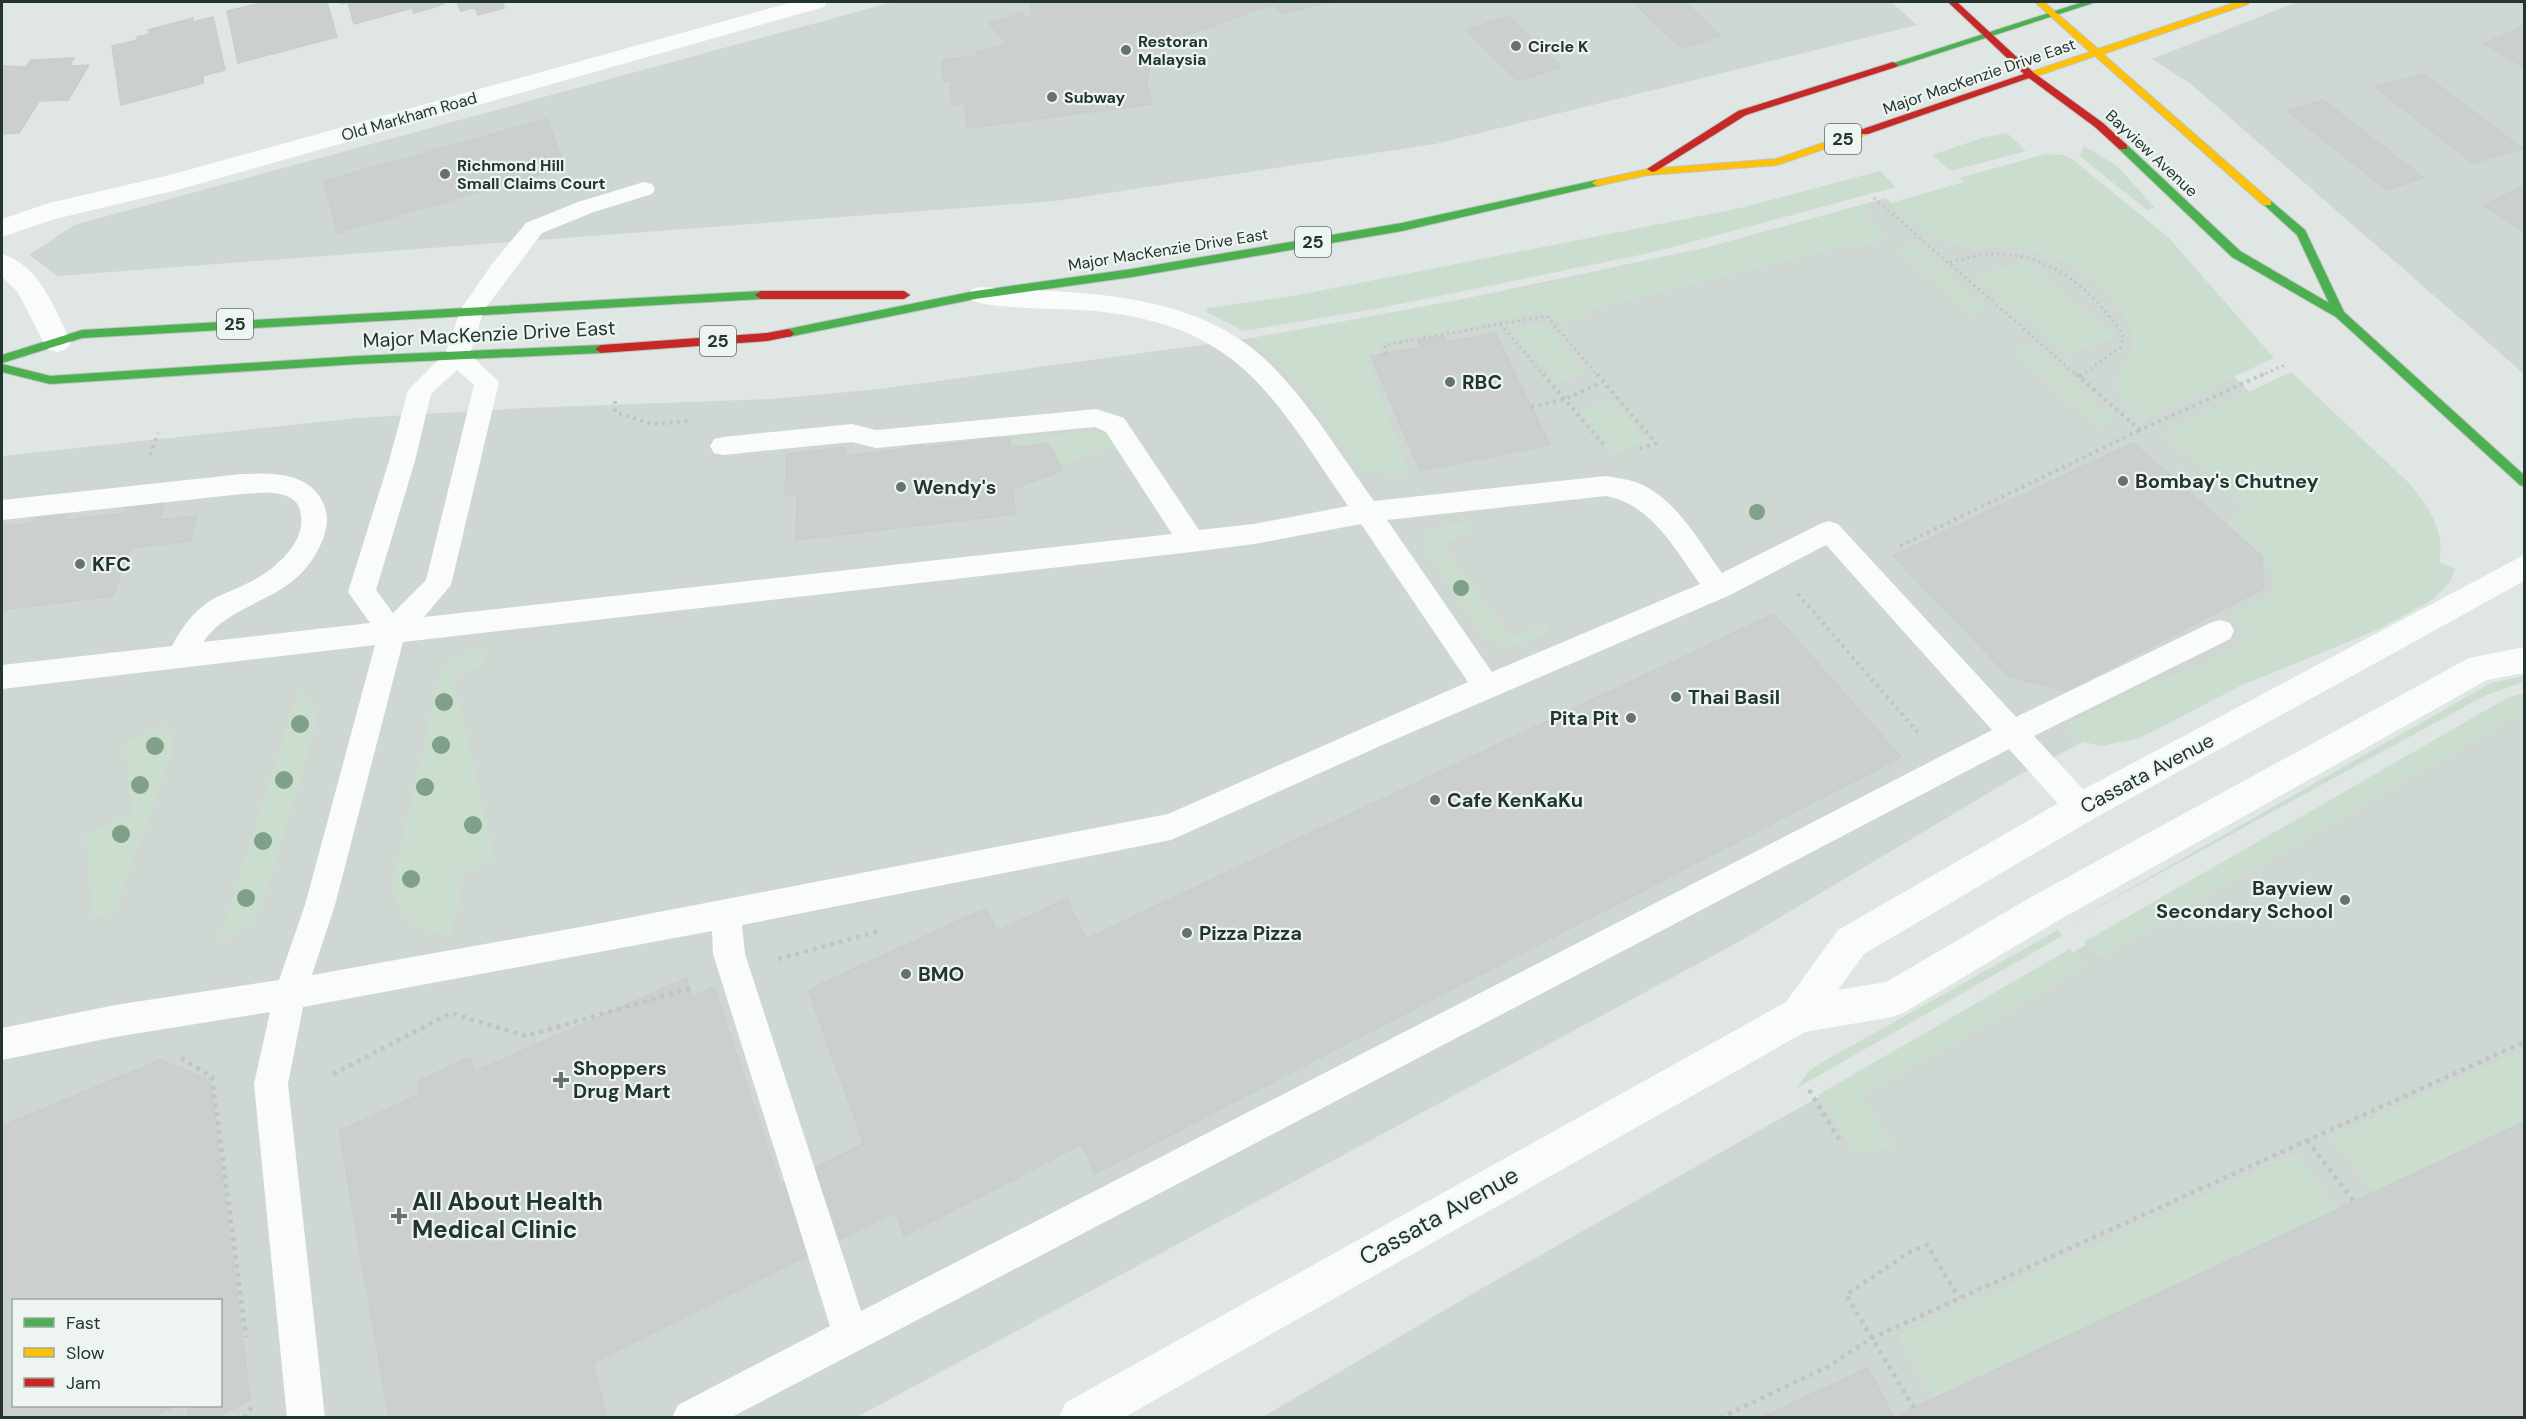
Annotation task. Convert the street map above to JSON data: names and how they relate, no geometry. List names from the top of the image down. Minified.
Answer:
{"streets":{"main road":["Major MacKenzie Drive East","25","Bayview Avenue"],"street":["Old Markham Road","Cassata Avenue"]},"crossings":[["Major MacKenzie Drive East","Bayview Avenue"]],"places":{"other":["Circle K","Restoran Malaysia","Subway","Richmond Hill Small Claims Court","RBC","Bombay's Chutney","Wendy's","KFC","Thai Basil","Pita Pit","Cafe KenKaKu","Bayview Secondary School","Pizza Pizza","BMO"],"health":["Shoppers Drug Mart","All About Health Medical Clinic"]},"legend":["Fast","Slow","Jam"]}
